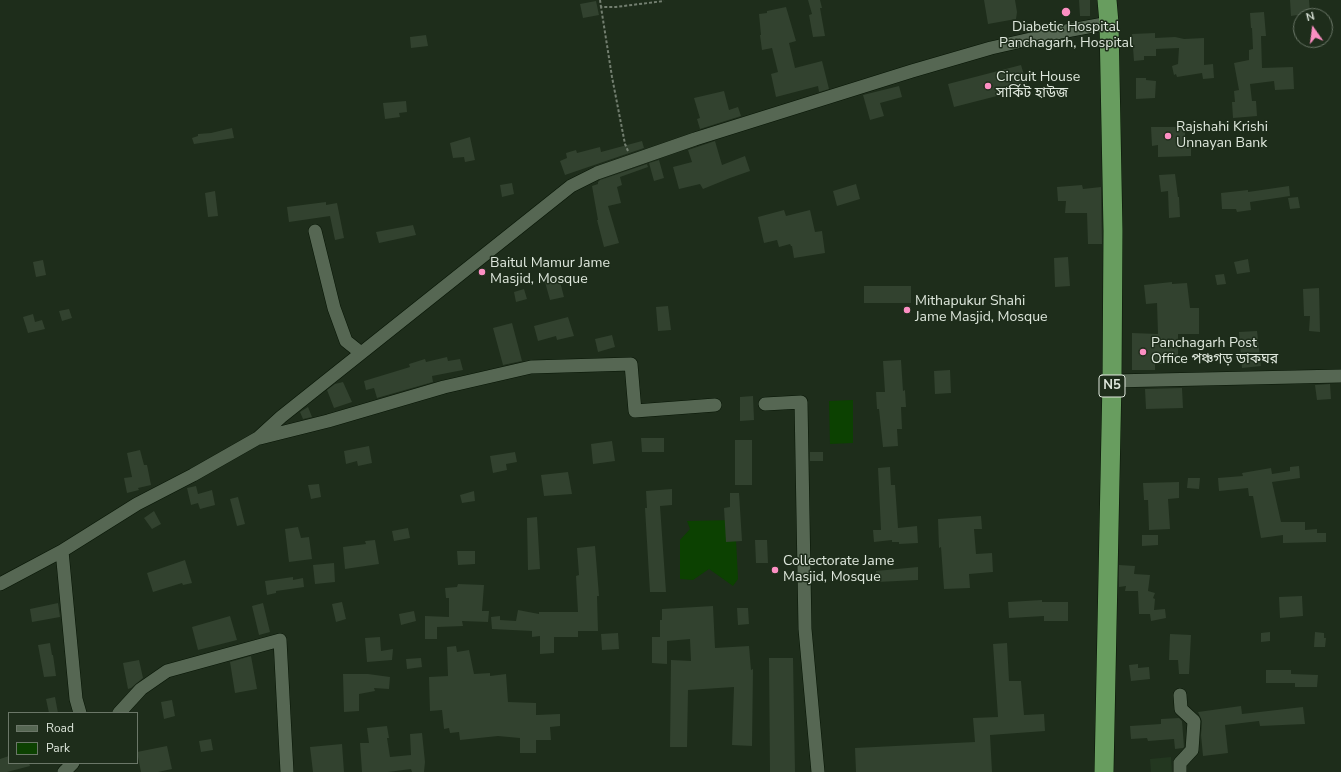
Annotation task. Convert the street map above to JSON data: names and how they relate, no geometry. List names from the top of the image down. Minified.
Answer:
{"streets":{"highway":["N5"]},"places":["Diabetic Hospital Panchagarh, Hospital","Circuit House সার্কিট হাউজ","Rajshahi Krishi Unnayan Bank","Baitul Mamur Jame Masjid, Mosque","Mithapukur Shahi Jame Masjid, Mosque","Panchagarh Post Office পঞ্চগড় ডাকঘর","Collectorate Jame Masjid, Mosque"],"legend":["Road","Park"],"north":"top"}
